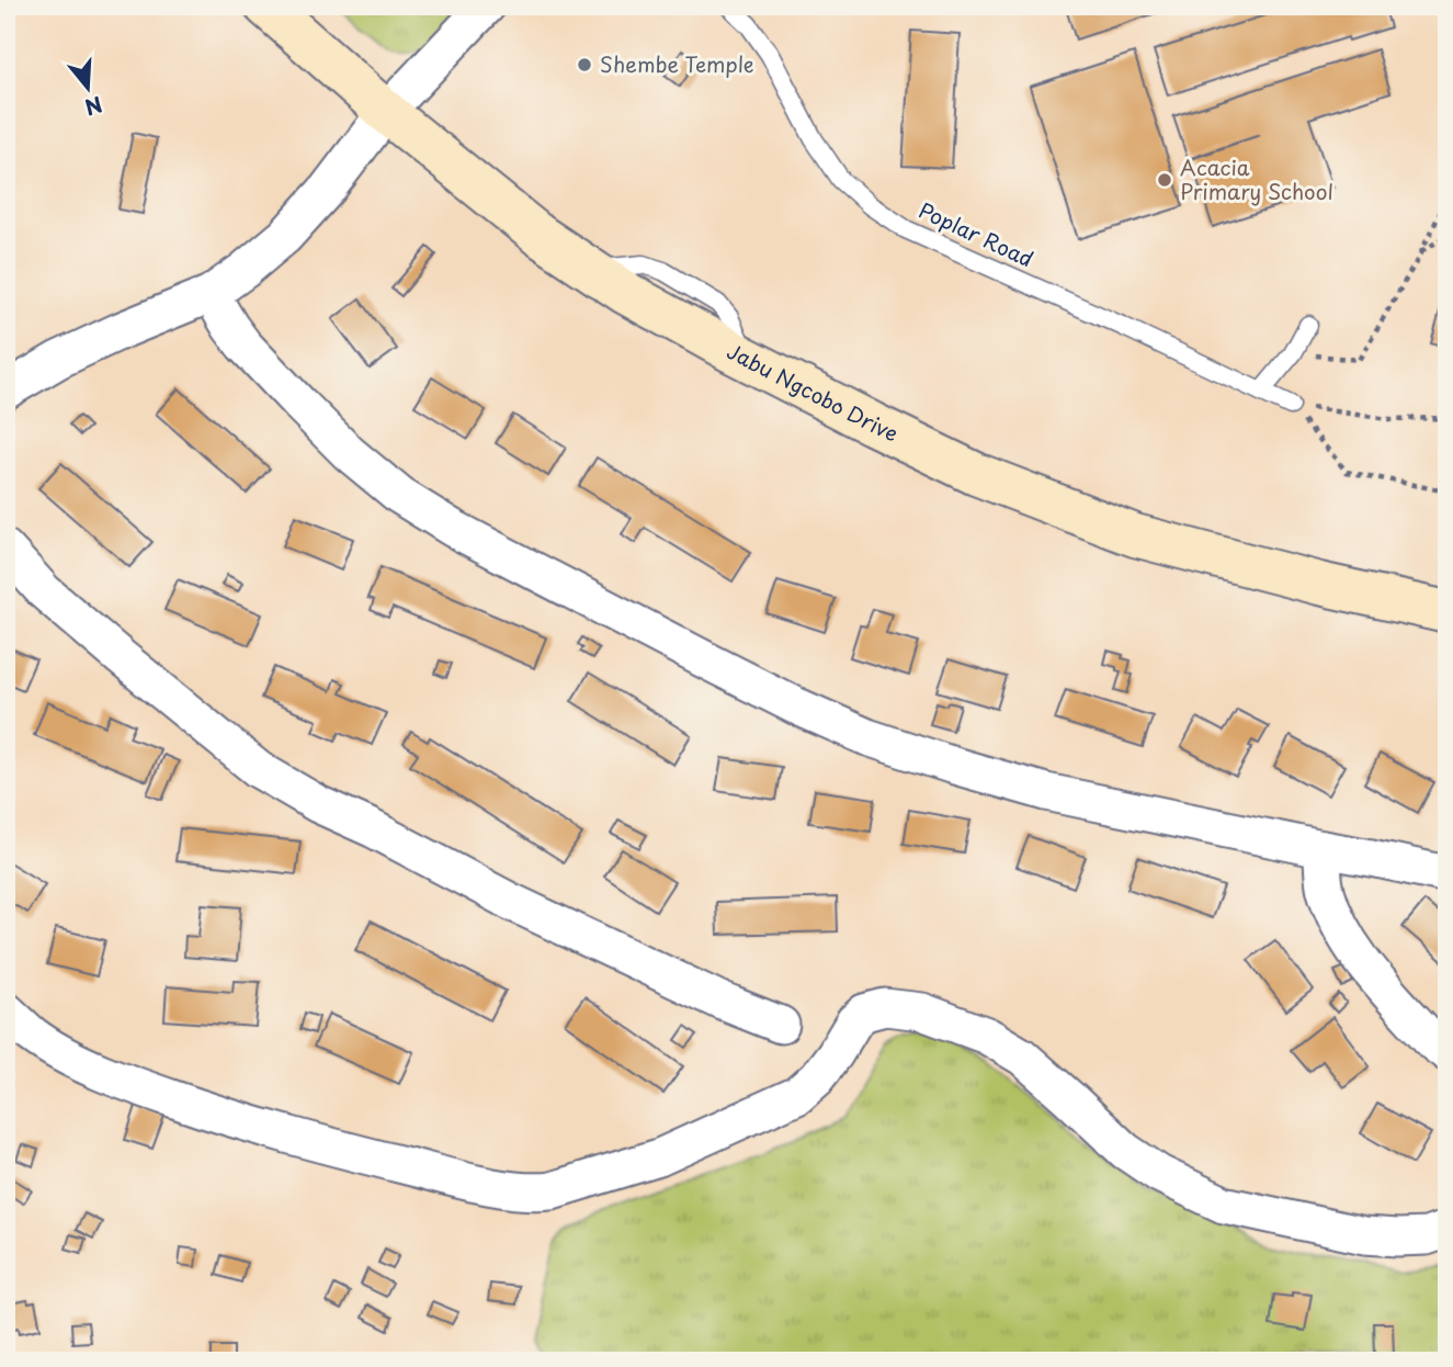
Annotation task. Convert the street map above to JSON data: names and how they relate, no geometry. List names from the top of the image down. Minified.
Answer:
{"streets":{"main road":["Jabu Ngcobo Drive"],"lane":["Poplar Road"]},"places":["Shembe Temple","Acacia Primary School"],"north":"bottom"}
